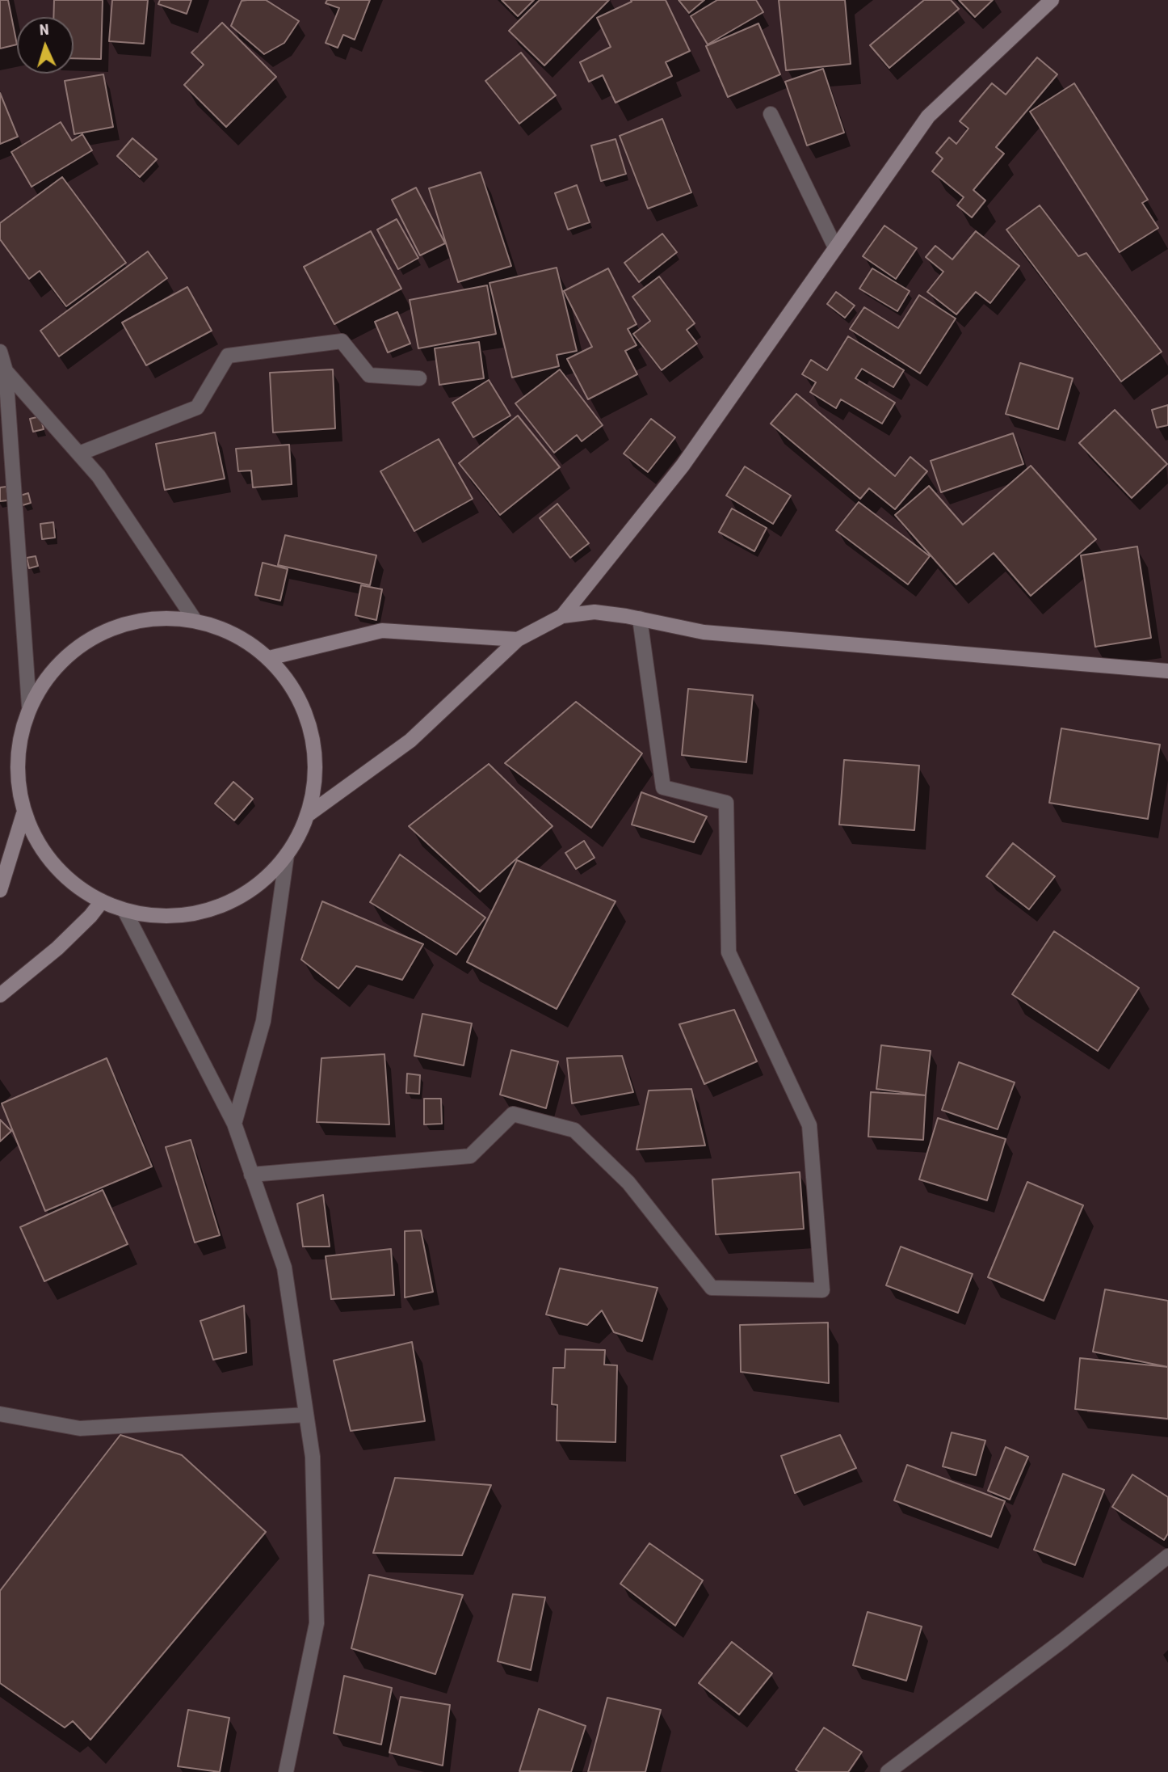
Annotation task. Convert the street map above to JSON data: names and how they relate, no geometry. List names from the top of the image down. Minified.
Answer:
{"north":"top"}
